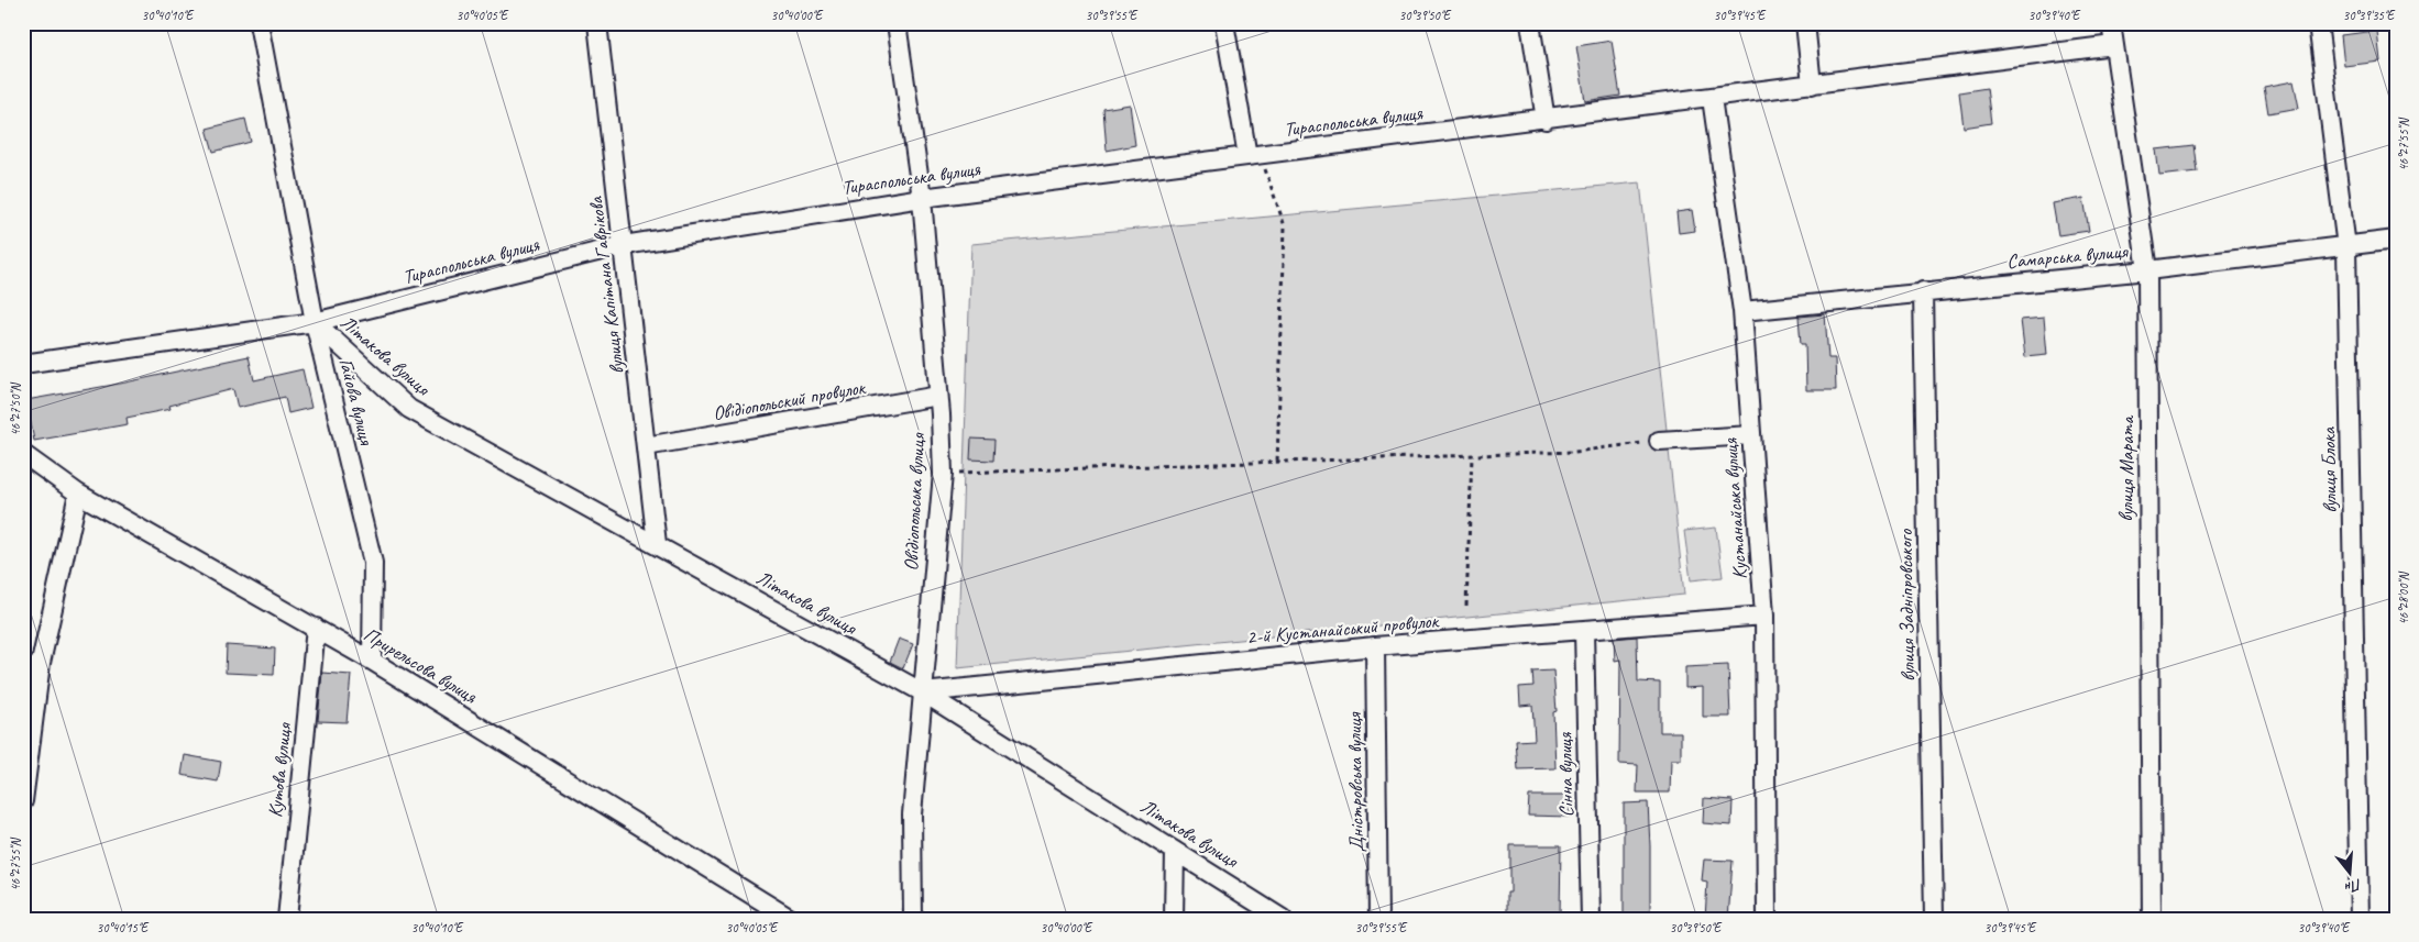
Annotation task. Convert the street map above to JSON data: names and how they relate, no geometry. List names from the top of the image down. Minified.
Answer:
{"streets":{"street":["Тираспольська вулиця","Самарська вулиця","вулиця Капітана Гаврікова","Літакова вулиця","Овідіопольский провулок","Гайова вулиця","вулиця Марата","вулиця Блока","Овідіопольська вулиця","Кустанайська вулиця","вулиця Задніпровського","2-й Кустанайський провулок","Прирельсова вулиця","Кутова вулиця","Сінна вулиця","Дністровська вулиця"]},"crossings":[["Тираспольська вулиця","вулиця Капітана Гаврікова"],["Тираспольська вулиця","Літакова вулиця"],["Тираспольська вулиця","Гайова вулиця"],["Тираспольська вулиця","вулиця Марата"],["Тираспольська вулиця","Овідіопольська вулиця"],["Тираспольська вулиця","Кустанайська вулиця"],["Самарська вулиця","вулиця Марата"],["Самарська вулиця","вулиця Блока"],["Самарська вулиця","Кустанайська вулиця"],["Самарська вулиця","вулиця Задніпровського"],["вулиця Капітана Гаврікова","Літакова вулиця"],["вулиця Капітана Гаврікова","Овідіопольский провулок"],["Літакова вулиця","Гайова вулиця"],["Літакова вулиця","Овідіопольська вулиця"],["Літакова вулиця","2-й Кустанайський провулок"],["Овідіопольский провулок","Овідіопольська вулиця"],["Гайова вулиця","Прирельсова вулиця"],["Овідіопольська вулиця","2-й Кустанайський провулок"],["Кустанайська вулиця","2-й Кустанайський провулок"],["2-й Кустанайський провулок","Сінна вулиця"],["2-й Кустанайський провулок","Дністровська вулиця"],["Прирельсова вулиця","Кутова вулиця"]],"north":"bottom","coordinates":["30°40'10\"E","30°40'05\"E","30°40'00\"E","30°39'55\"E","30°39'50\"E","30°39'45\"E","30°39'40\"E","30°39'35\"E","46°27'55\"N","46°27'50\"N","46°28'00\"N","30°40'15\"E"]}
